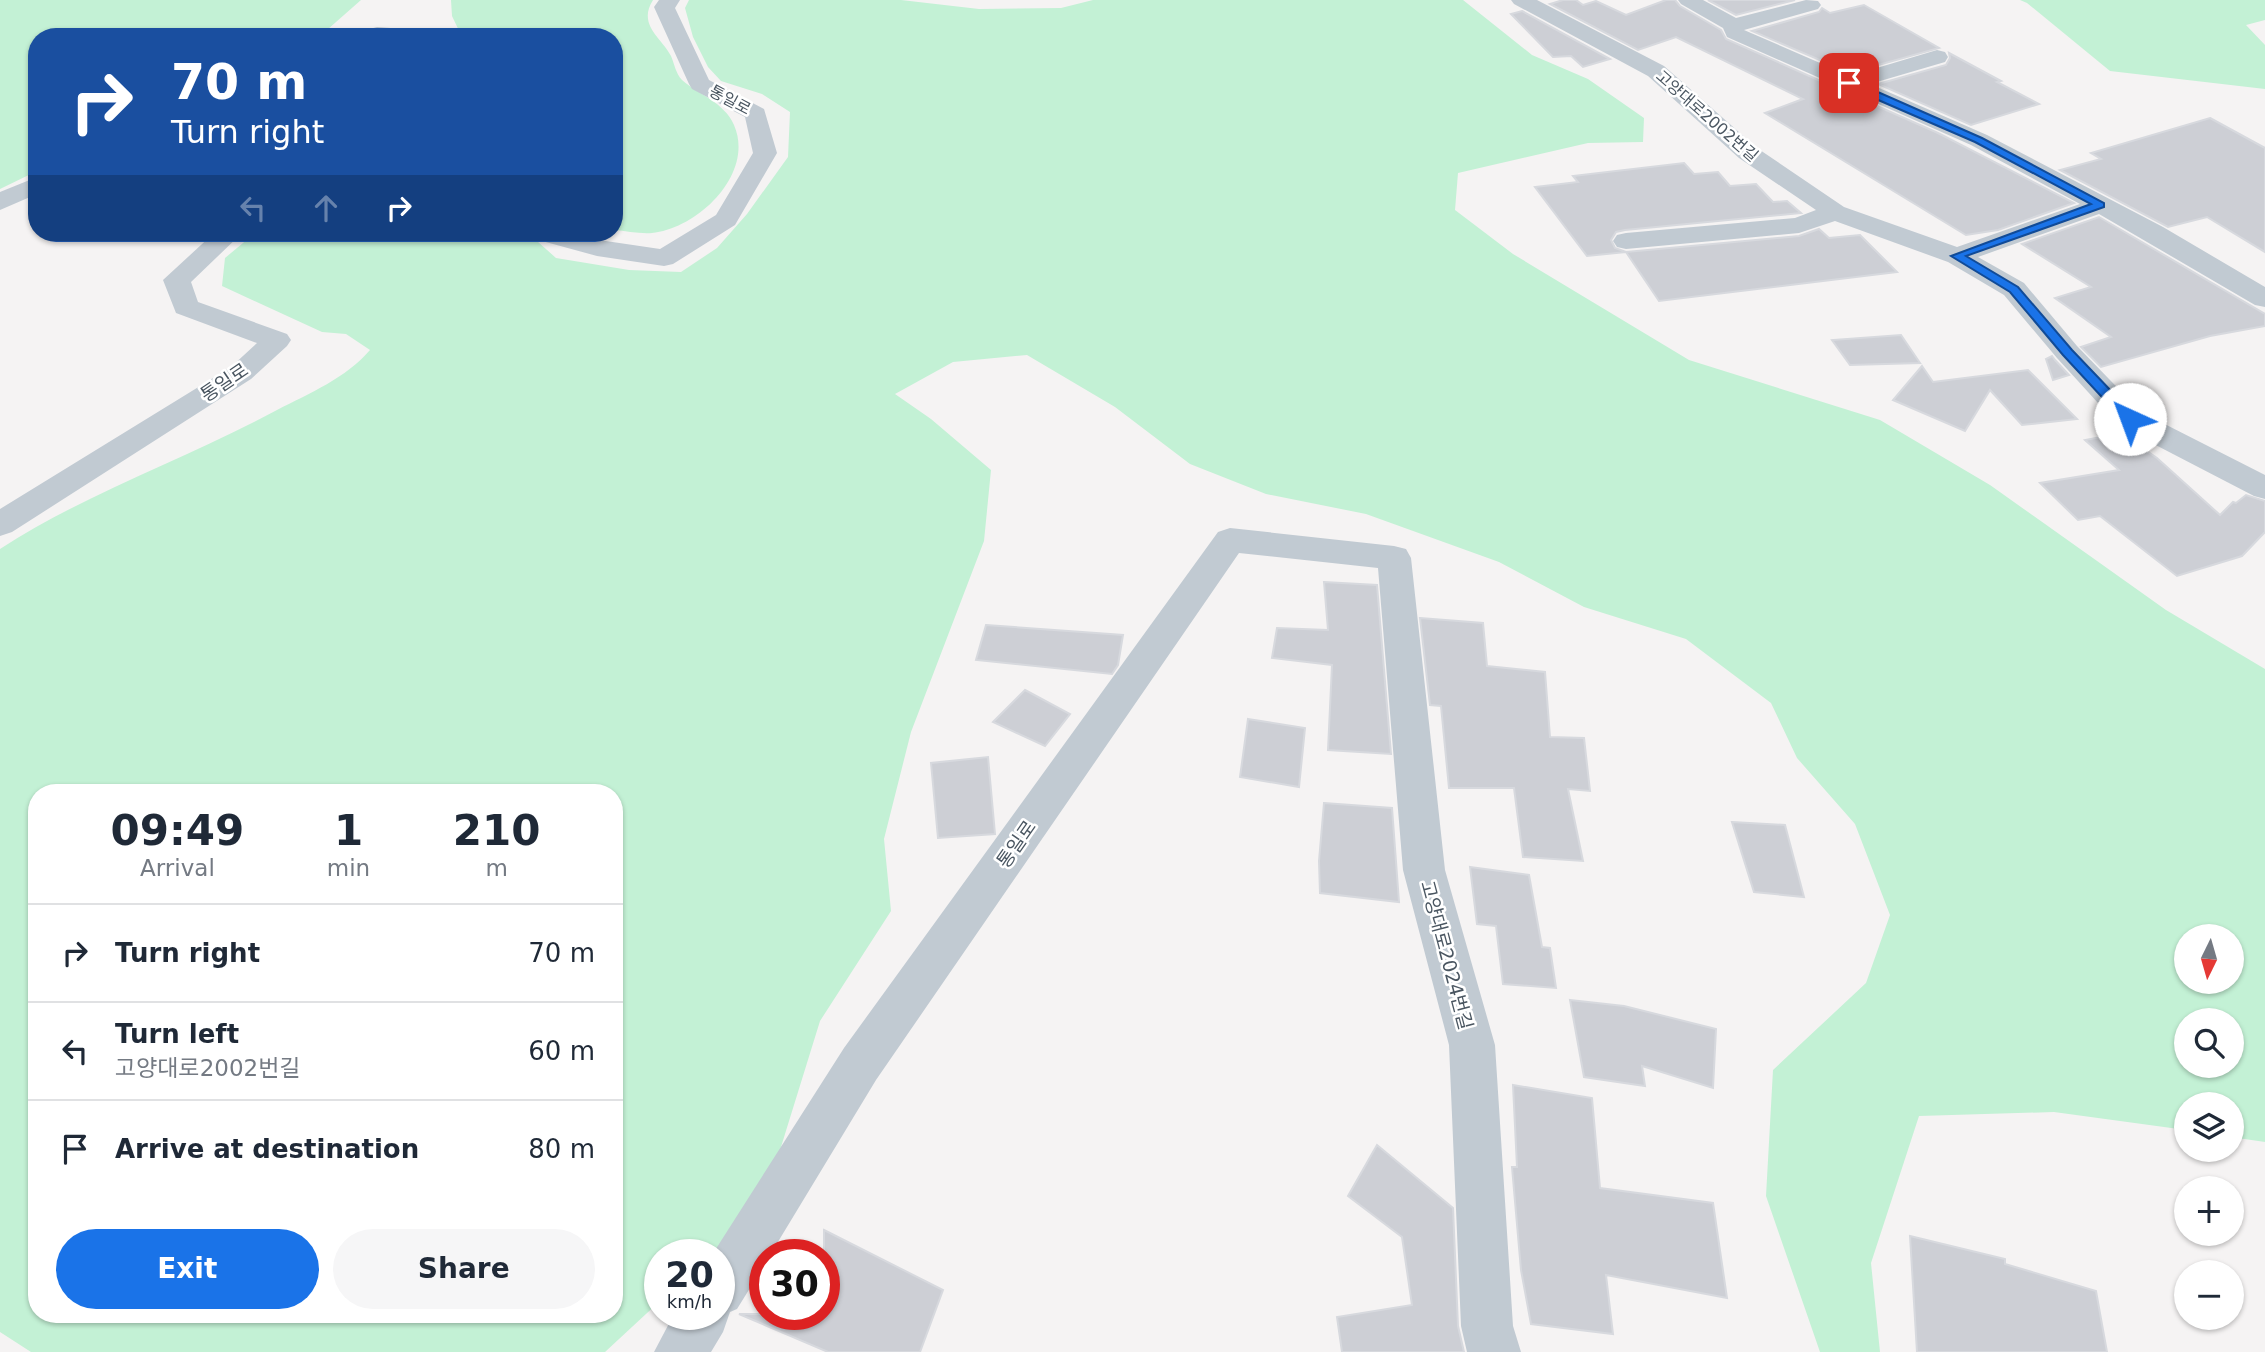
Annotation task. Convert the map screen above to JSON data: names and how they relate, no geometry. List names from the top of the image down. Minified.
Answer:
{"streets":{"street":["통일로","고양대로2002번길","고양대로2024번길"]},"crossings":[["통일로","고양대로2024번길"]],"north":"bottom","page":{"turn":["70 m","Turn right"],"eta":["09:49","Arrival","1","min","210","m"],"list":[{"name":"Turn right","value":"70 m"},{"name":"Turn left","note":"고양대로2002번길","value":"60 m"},{"name":"Arrive at destination","value":"80 m"}],"map_buttons":["+","−"],"buttons":["Exit","Share"],"speed":"20 km/h","limit":"30"}}
